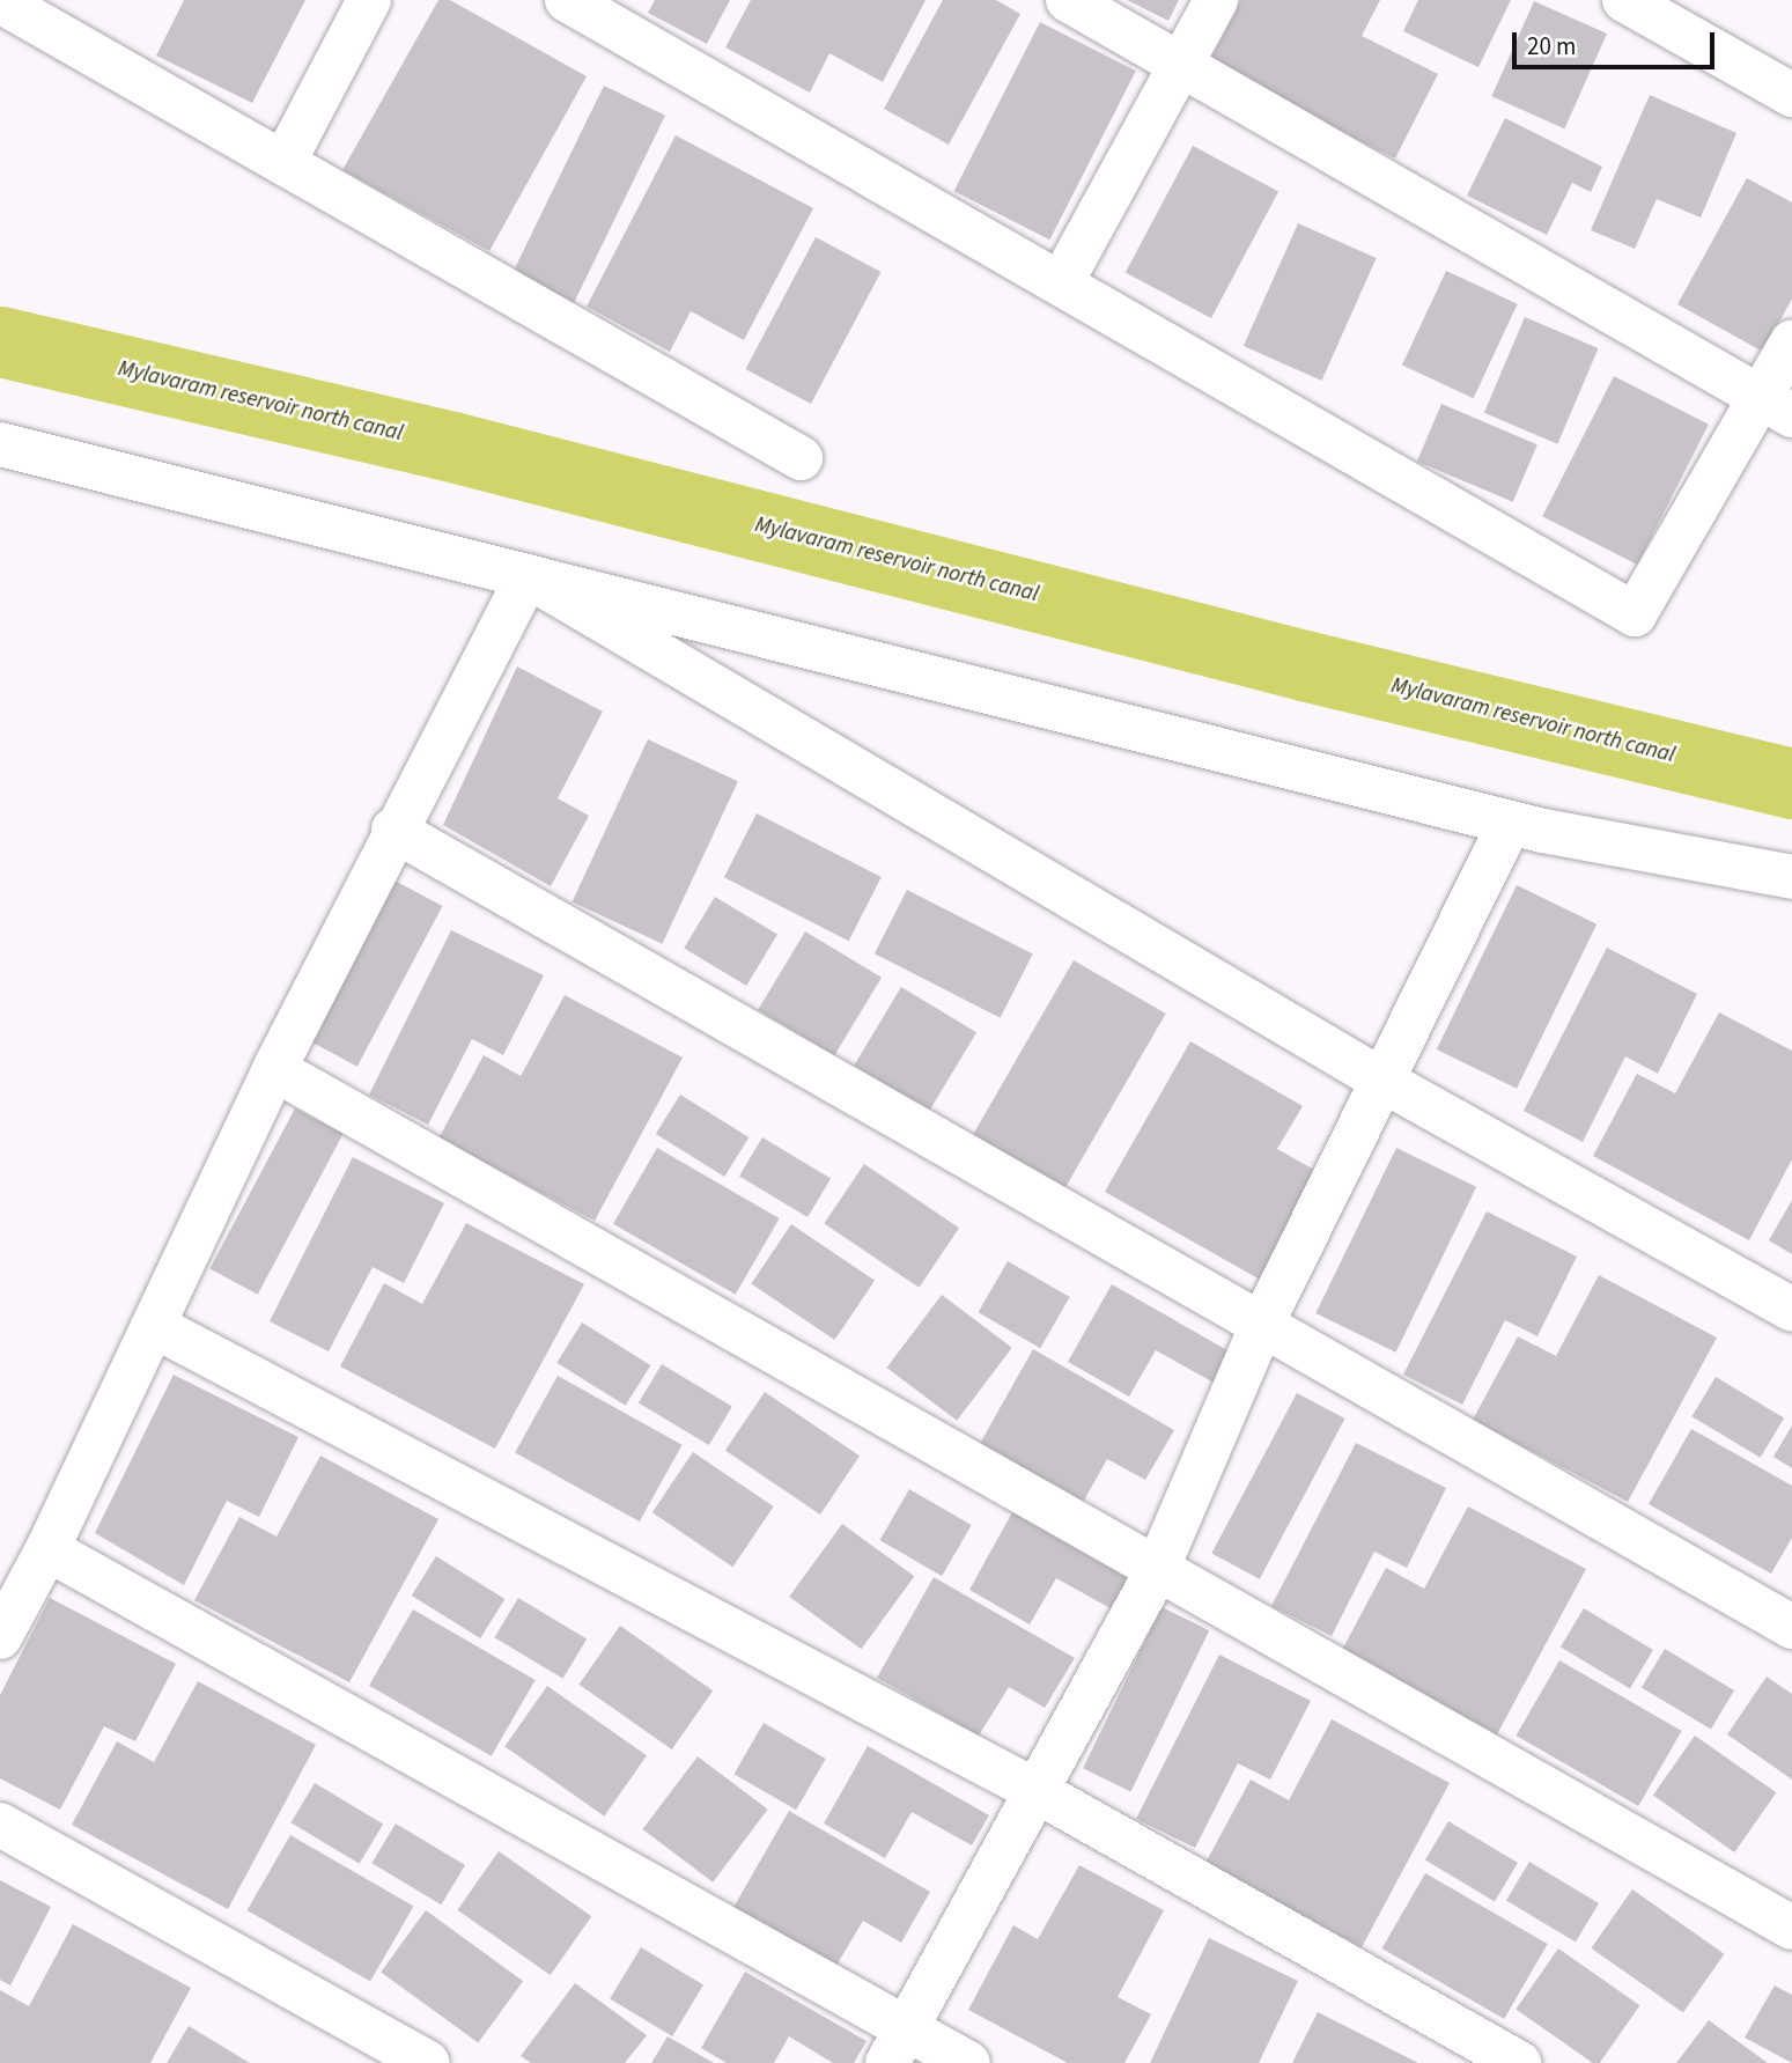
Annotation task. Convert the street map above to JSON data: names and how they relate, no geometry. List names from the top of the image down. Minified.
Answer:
{"water":["Mylavaram reservoir north canal"],"scale_bar":"20 m"}
